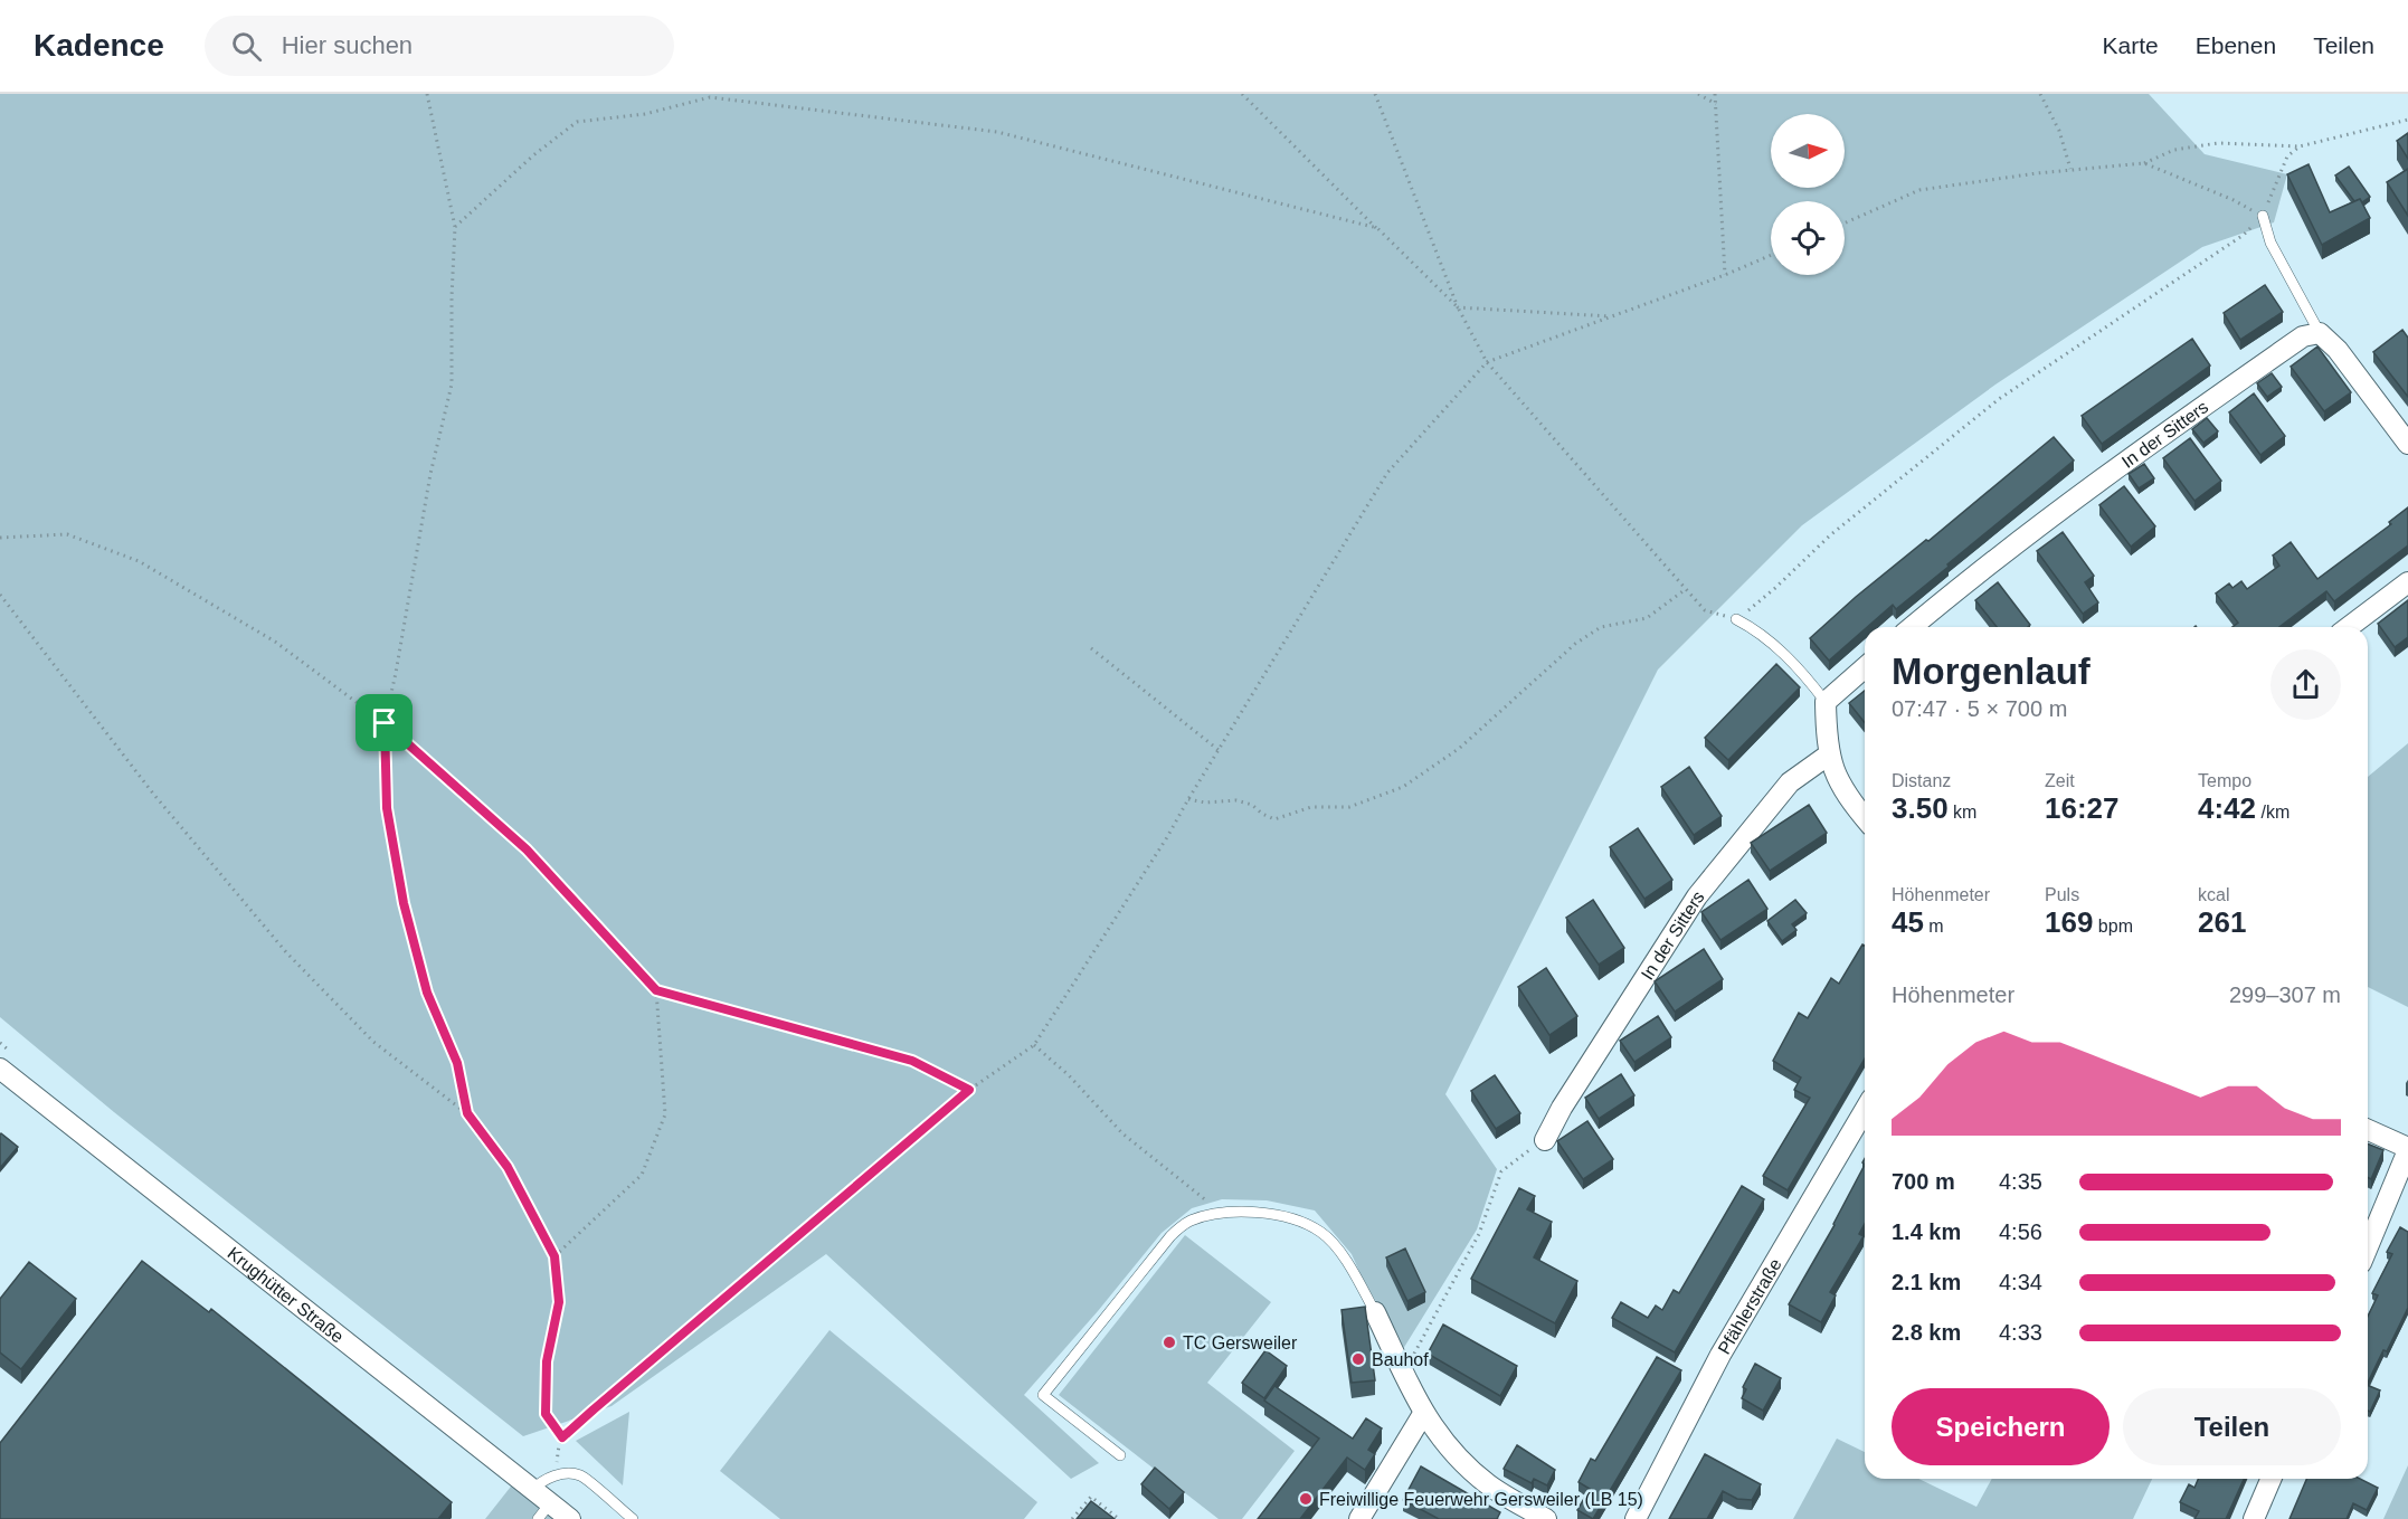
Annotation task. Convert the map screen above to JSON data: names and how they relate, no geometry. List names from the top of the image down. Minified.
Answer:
{"streets":{"street":["In der Sitters","Krughütter Straße","Pfählerstraße"]},"places":["TC Gersweiler","Bauhof","Freiwillige Feuerwehr Gersweiler (LB 15)"],"north":"right","page":{"header":"Kadence","search":"Hier suchen","nav":["Karte","Ebenen","Teilen"],"heading":["Morgenlauf","07:47 · 5 × 700 m"],"stats":[["Distanz","3.50 km"],["Zeit","16:27"],["Tempo","4:42 /km"],["Höhenmeter","45 m"],["Puls","169 bpm"],["kcal","261"]],"chart":["Höhenmeter","299–307 m"],"list":[{"name":"700 m","note":"4:35"},{"name":"1.4 km","note":"4:56"},{"name":"2.1 km","note":"4:34"},{"name":"2.8 km","note":"4:33"}],"buttons":["Speichern","Teilen"]}}
